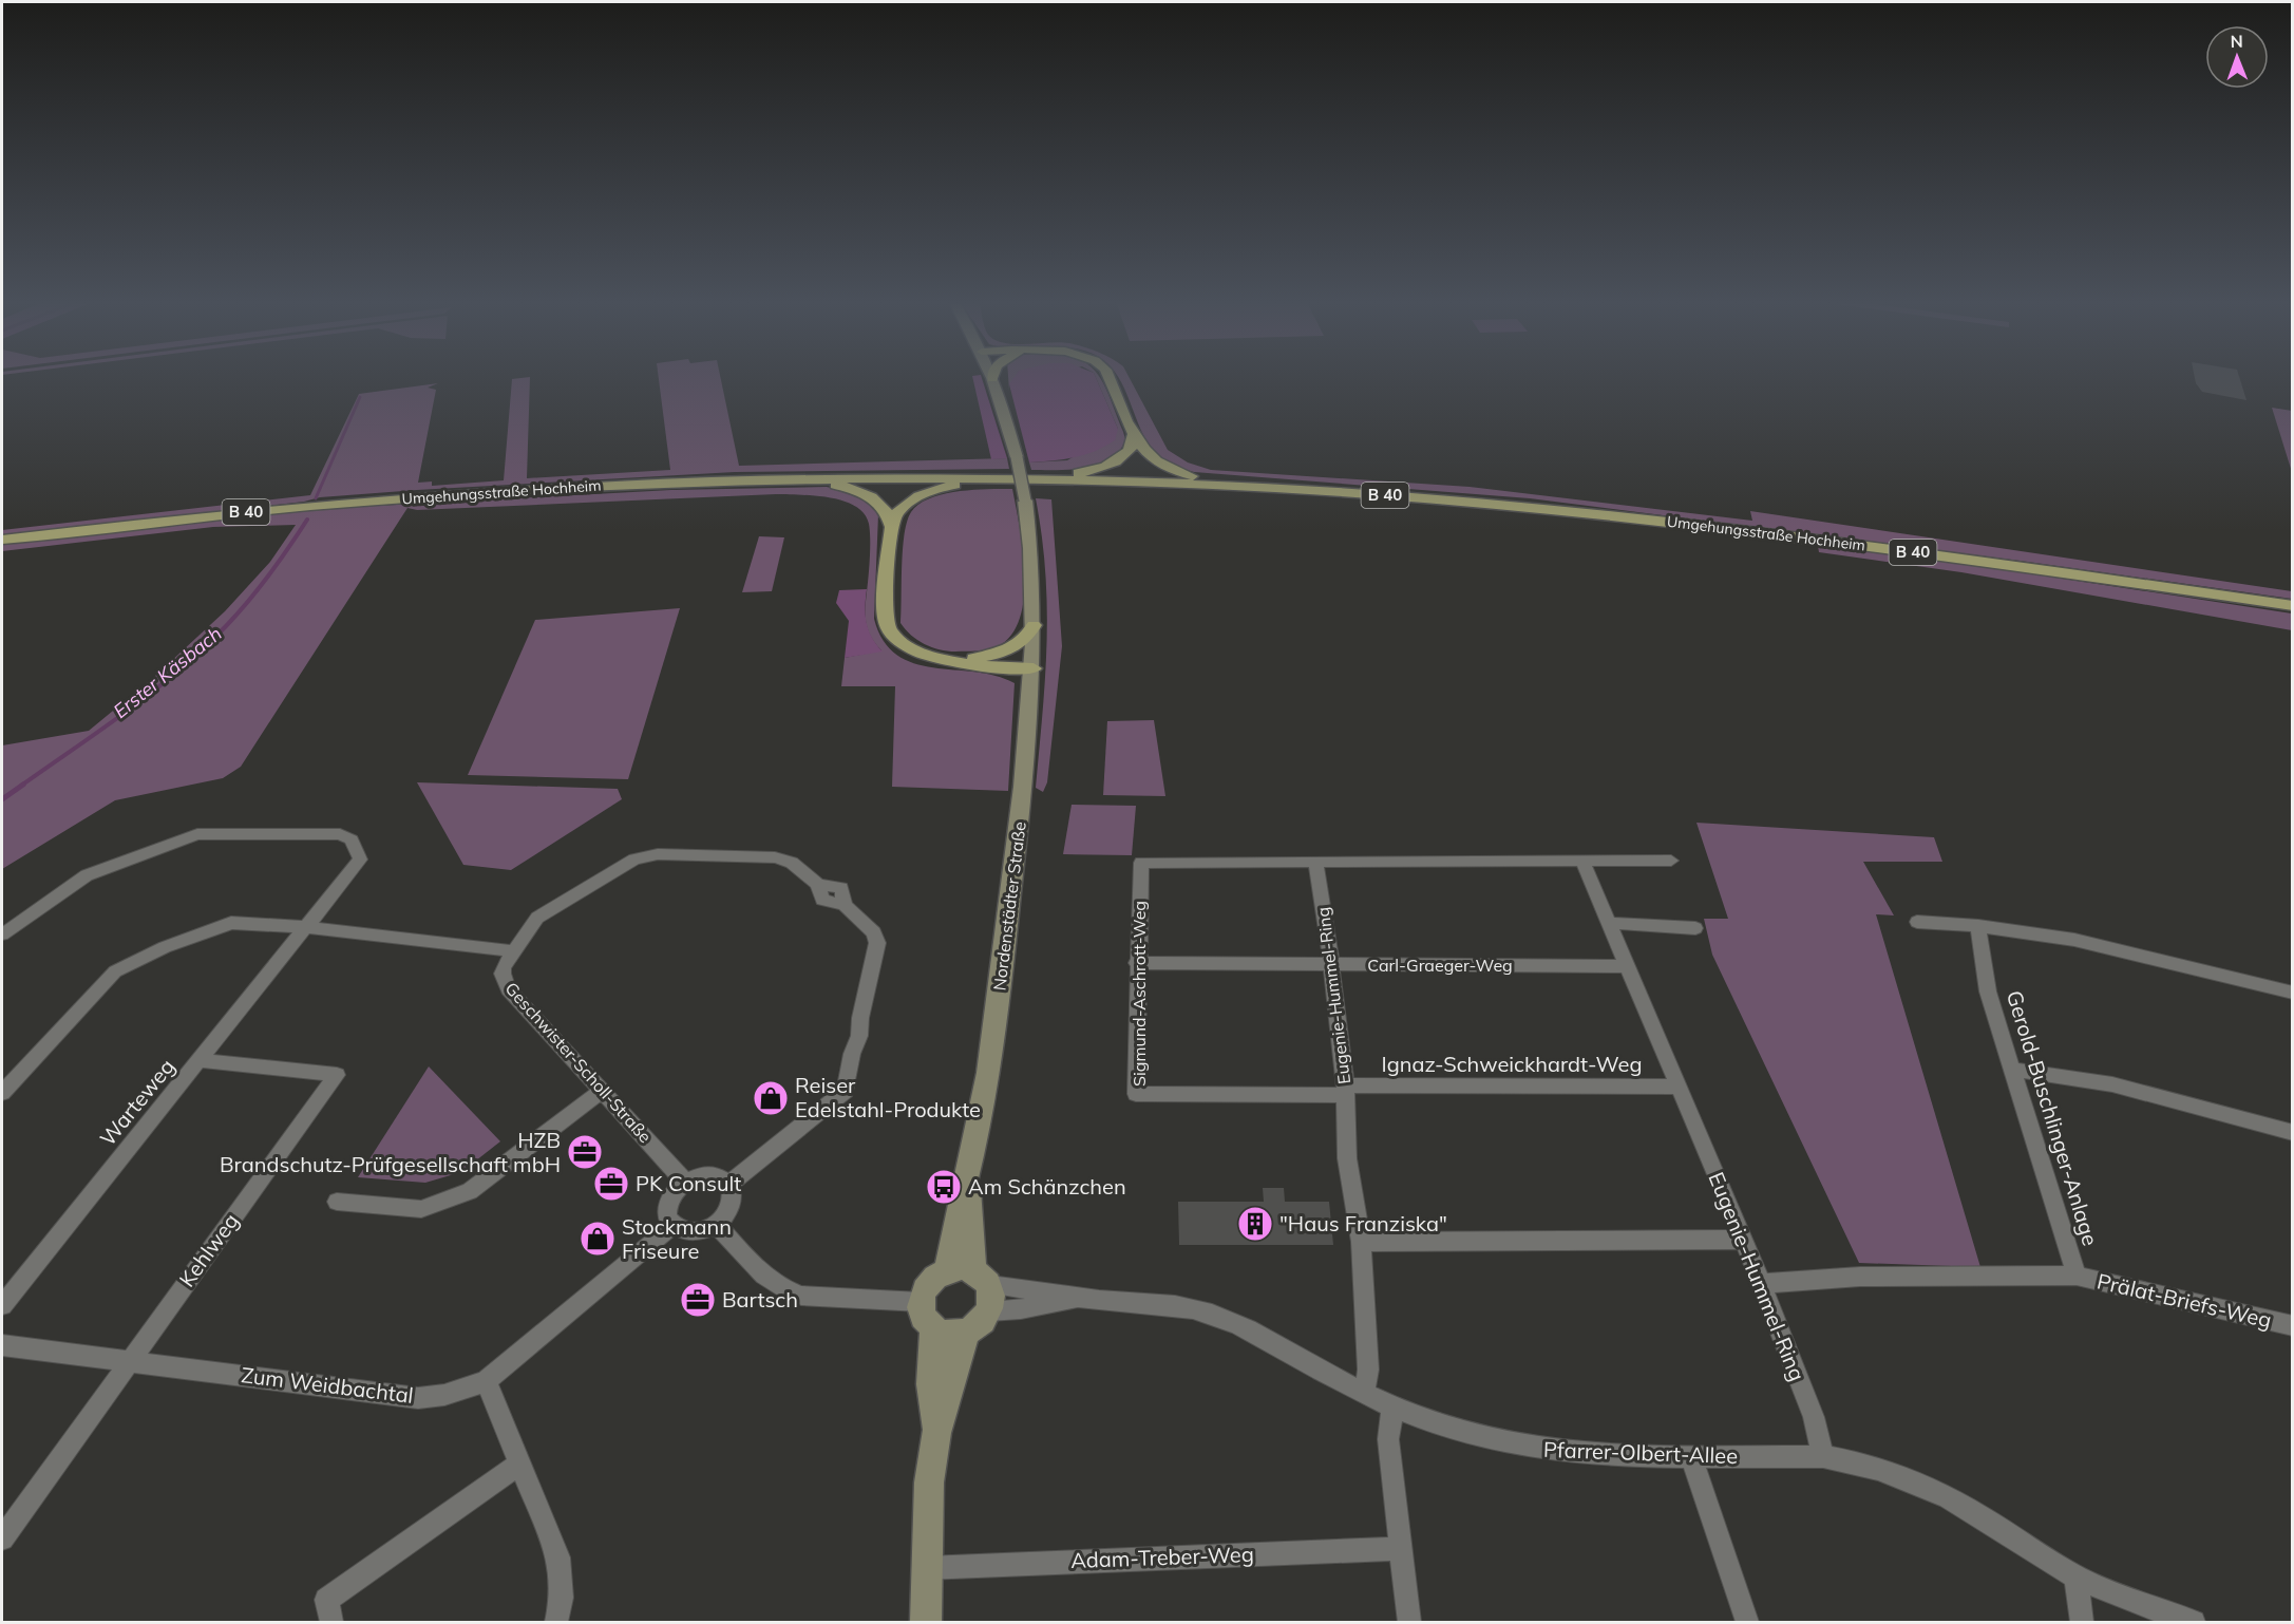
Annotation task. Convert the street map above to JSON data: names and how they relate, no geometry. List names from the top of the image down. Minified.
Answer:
{"streets":{"main road":["Umgehungsstraße Hochheim","B 40","Nordenstädter Straße"],"street":["Carl-Graeger-Weg","Sigmund-Aschrott-Weg","Eugenie-Hummel-Ring","Geschwister-Scholl-Straße","Ignaz-Schweickhardt-Weg","Warteweg","Gerold-Buschlinger-Anlage","Kehlweg","Prälat-Briefs-Weg","Zum Weidbachtal","Pfarrer-Olbert-Allee","Adam-Treber-Weg"]},"crossings":[["Umgehungsstraße Hochheim","B 40"],["Nordenstädter Straße","Pfarrer-Olbert-Allee"],["Carl-Graeger-Weg","Sigmund-Aschrott-Weg"],["Carl-Graeger-Weg","Eugenie-Hummel-Ring"],["Sigmund-Aschrott-Weg","Eugenie-Hummel-Ring"],["Sigmund-Aschrott-Weg","Ignaz-Schweickhardt-Weg"],["Eugenie-Hummel-Ring","Ignaz-Schweickhardt-Weg"],["Eugenie-Hummel-Ring","Pfarrer-Olbert-Allee"],["Geschwister-Scholl-Straße","Zum Weidbachtal"],["Warteweg","Kehlweg"],["Gerold-Buschlinger-Anlage","Prälat-Briefs-Weg"],["Kehlweg","Zum Weidbachtal"]],"water":["Erster Käsbach"],"places":{"shop":["Reiser Edelstahl-Produkte","Stockmann Friseure"],"office":["HZB Brandschutz-Prüfgesellschaft mbH","PK Consult","Bartsch"],"bus stop":["Am Schänzchen"],"building":["\"Haus Franziska\""]},"north":"top"}
